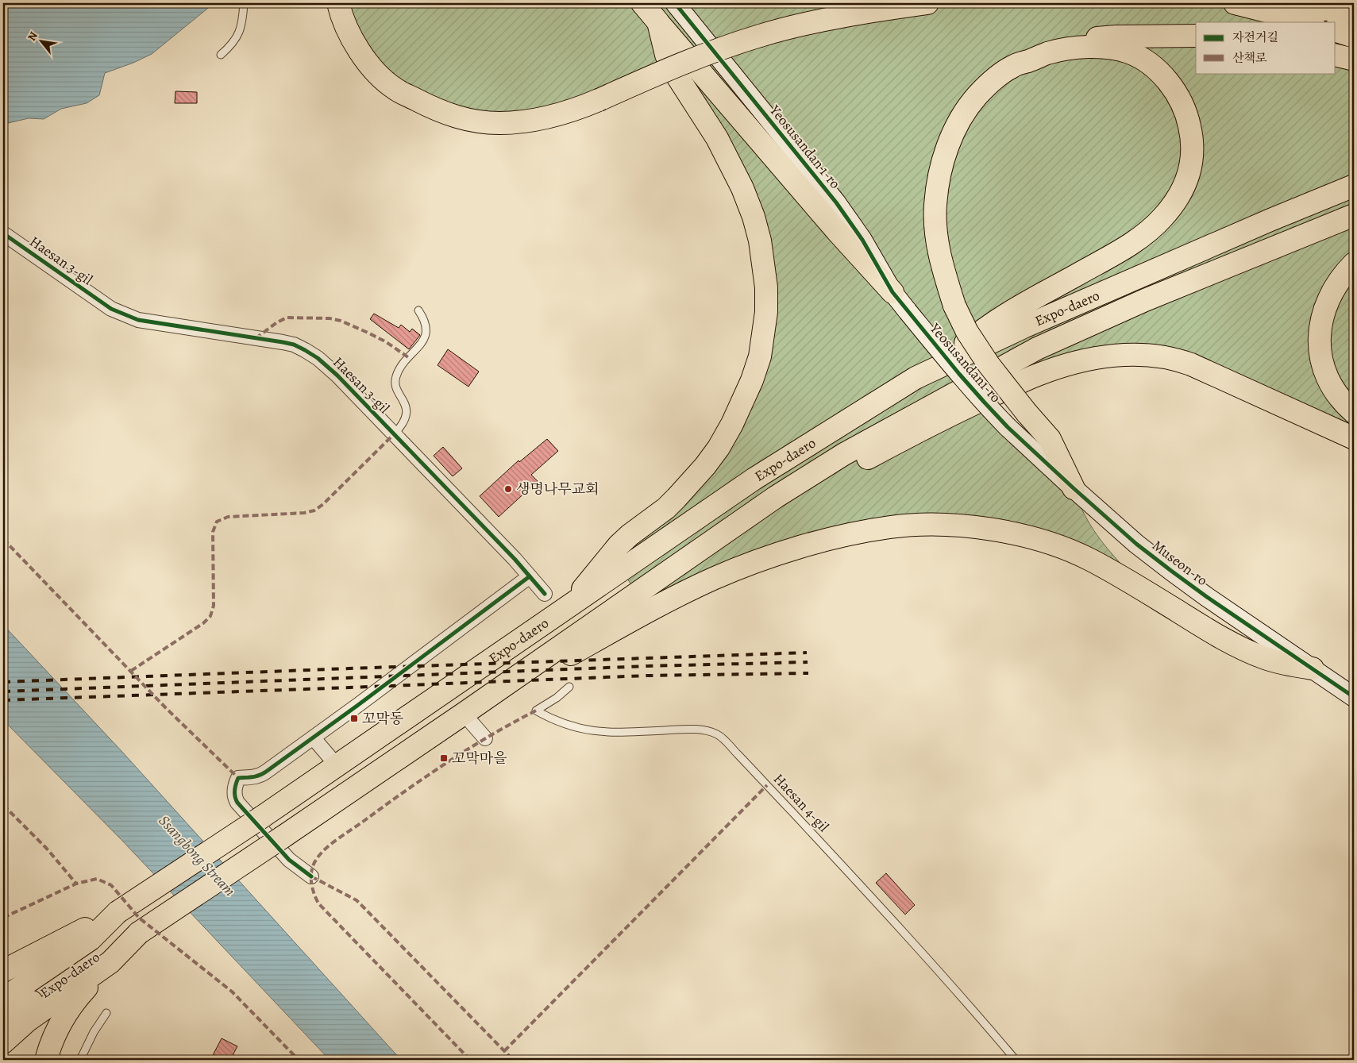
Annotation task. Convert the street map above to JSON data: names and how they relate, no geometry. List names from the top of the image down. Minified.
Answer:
{"streets":{"highway":["Expo-daero"],"street":["Yeosusandan 1-ro","Haesan 3-gil","Yeosusandan1-ro","Museon-ro"],"lane":["Haesan 4-gil"]},"crossings":[["Yeosusandan 1-ro","Yeosusandan1-ro"],["Yeosusandan1-ro","Museon-ro"]],"water":["Ssangbong Stream"],"places":{"other":["생명나무교회"],"transit":["꼬막동","꼬막마을"]},"legend":["자전거길","산책로"],"north":"top left"}
